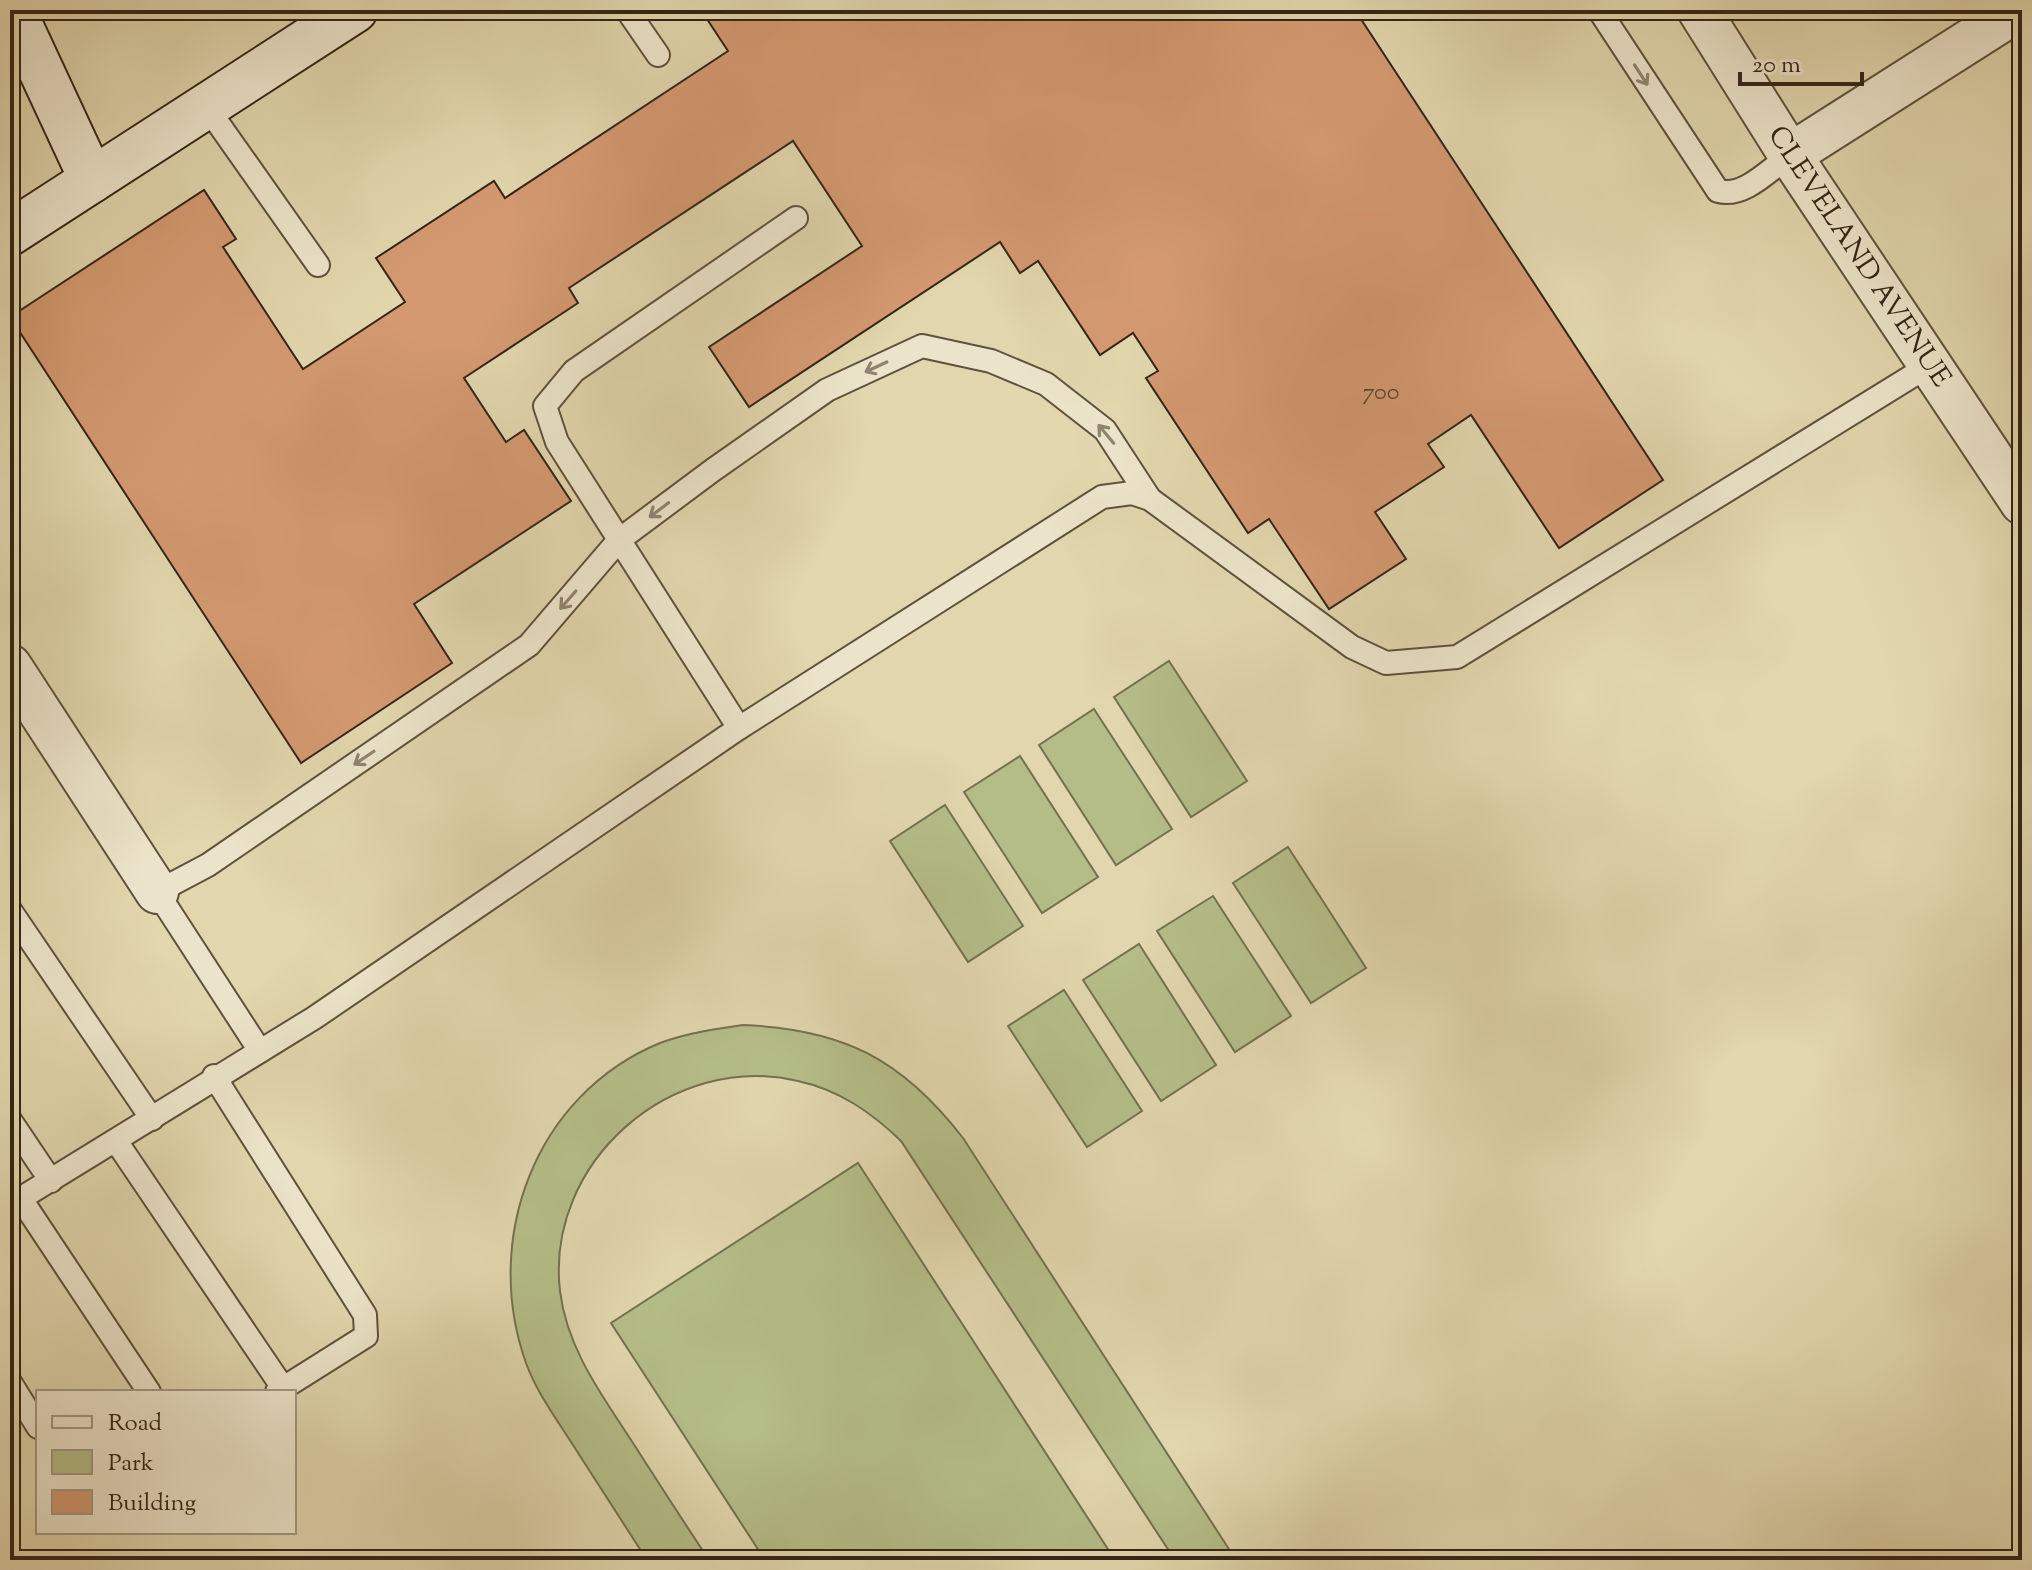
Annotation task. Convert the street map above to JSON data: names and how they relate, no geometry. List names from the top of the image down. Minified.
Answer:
{"streets":{"street":["CLEVELAND AVENUE"]},"house_numbers":["700"],"legend":["Road","Park","Building"],"scale_bar":"20 m"}
